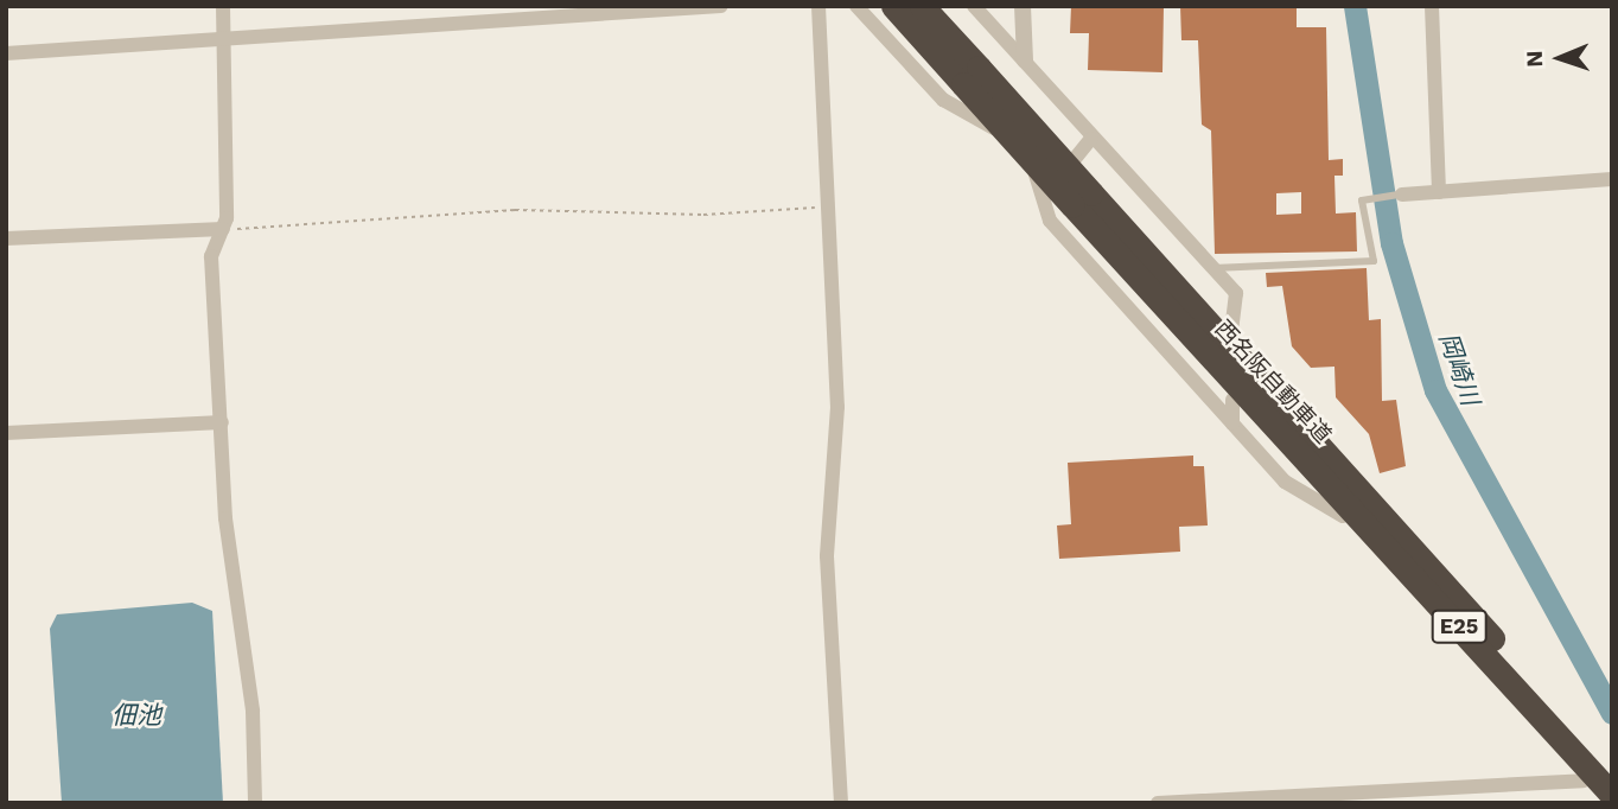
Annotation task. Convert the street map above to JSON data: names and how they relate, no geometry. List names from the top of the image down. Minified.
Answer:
{"streets":{"highway":["西名阪自動車道","E25"]},"water":["岡崎川","佃池"],"north":"left"}
